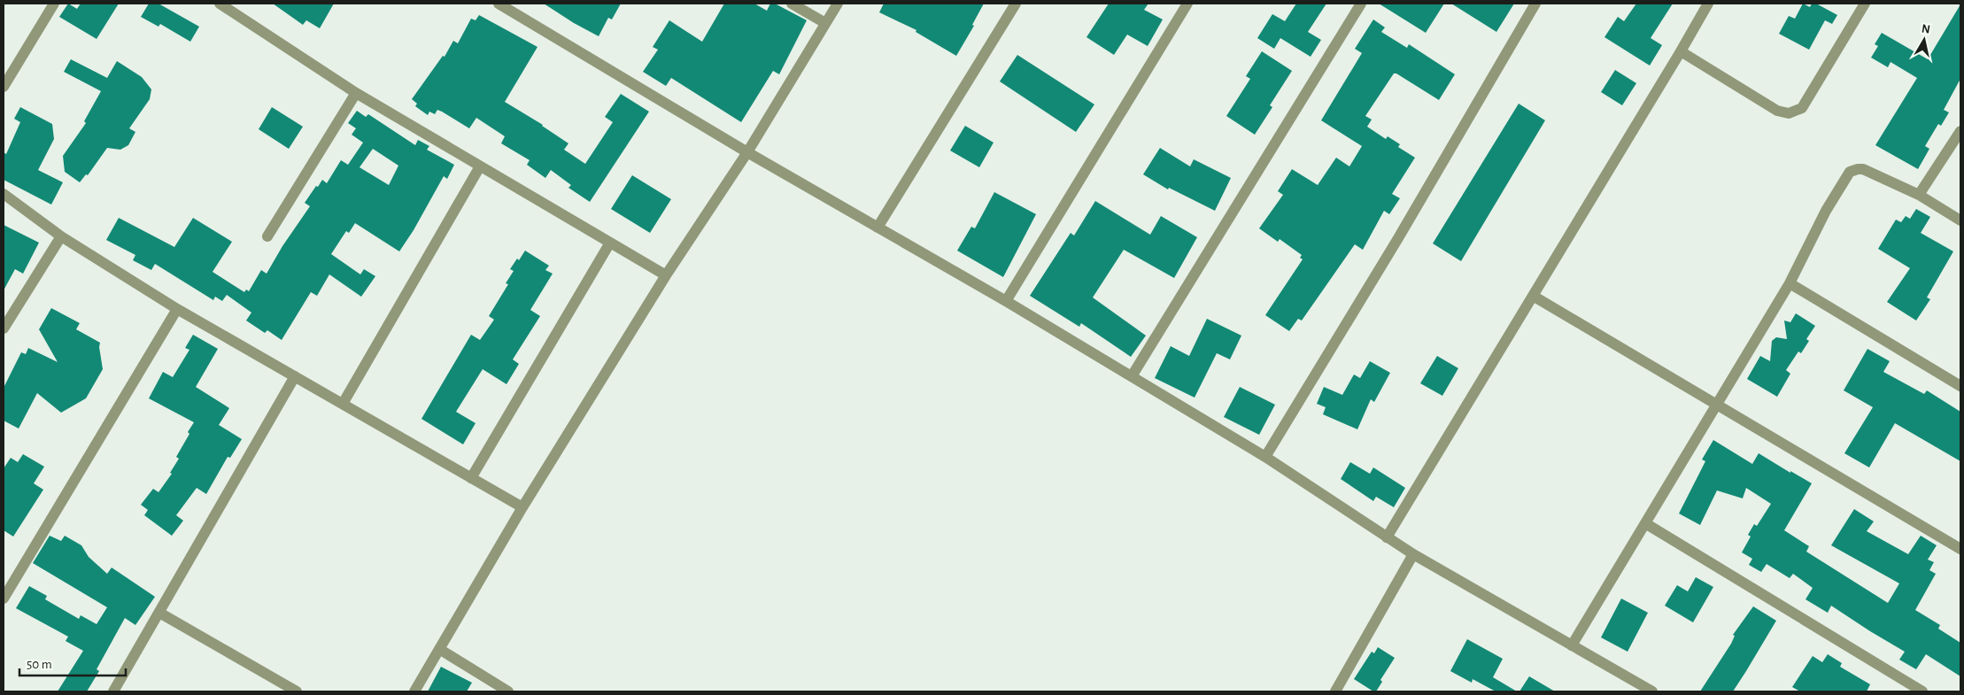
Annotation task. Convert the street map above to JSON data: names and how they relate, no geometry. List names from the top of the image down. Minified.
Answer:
{"scale_bar":"50 m","north":"top"}
